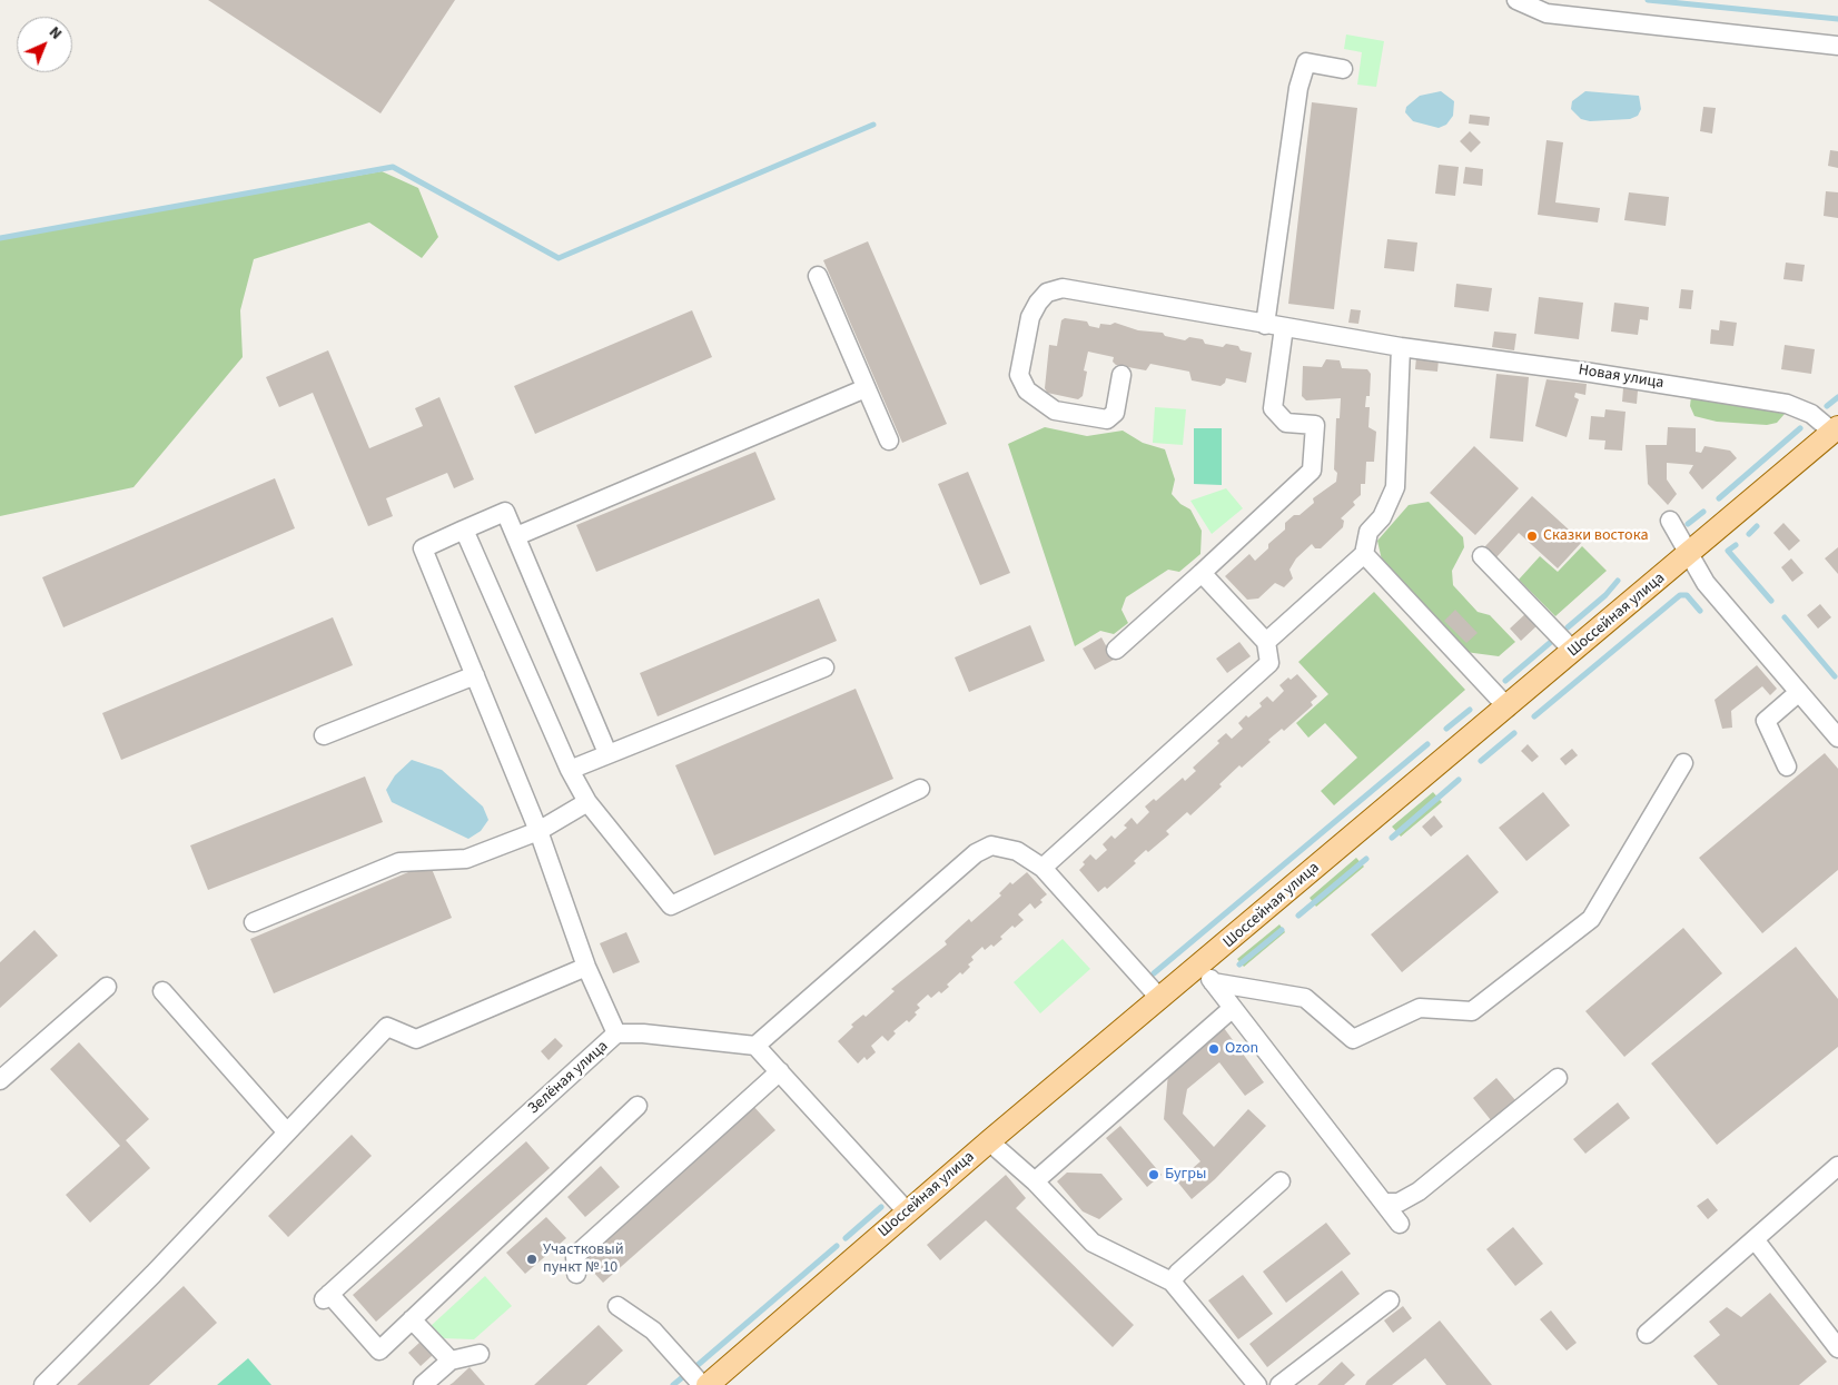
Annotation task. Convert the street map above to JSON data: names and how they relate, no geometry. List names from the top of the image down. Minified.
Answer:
{"streets":{"main road":["Шоссейная улица"],"street":["Новая улица","Зелёная улица"]},"crossings":[["Новая улица","Шоссейная улица"]],"places":["Сказки востока","Ozon","Бугры","Участковый пункт № 10"],"north":"top right"}
